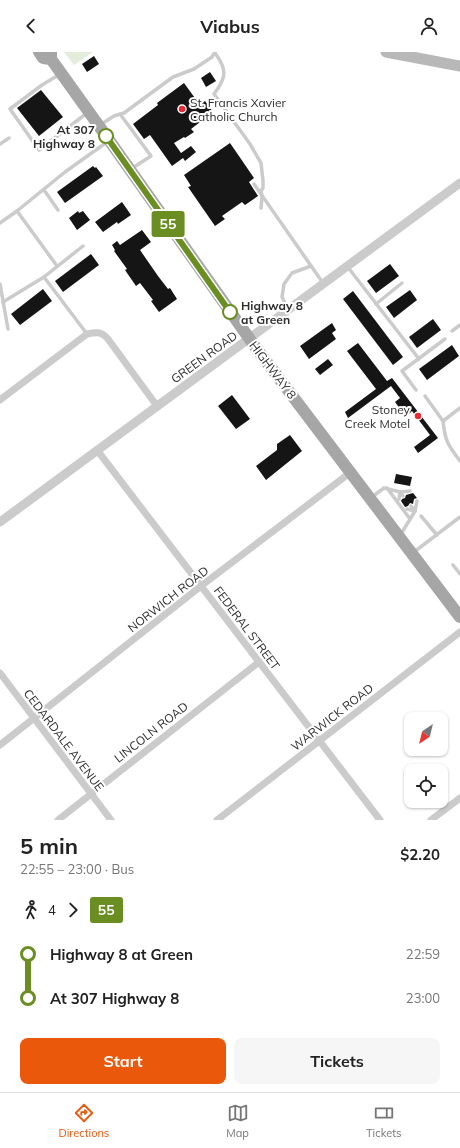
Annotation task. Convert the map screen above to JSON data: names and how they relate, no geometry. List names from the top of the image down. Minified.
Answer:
{"streets":{"main road":["HIGHWAY 8"],"street":["GREEN ROAD","NORWICH ROAD","FEDERAL STREET","WARWICK ROAD","LINCOLN ROAD","CEDARDALE AVENUE"]},"crossings":[["GREEN ROAD","HIGHWAY 8"],["GREEN ROAD","FEDERAL STREET"],["HIGHWAY 8","NORWICH ROAD"],["NORWICH ROAD","FEDERAL STREET"],["NORWICH ROAD","CEDARDALE AVENUE"],["FEDERAL STREET","WARWICK ROAD"],["FEDERAL STREET","LINCOLN ROAD"],["LINCOLN ROAD","CEDARDALE AVENUE"]],"places":["St. Francis Xavier Catholic Church","At 307 Highway 8","Highway 8 at Green","Stoney Creek Motel"],"lines":["bus line 55"],"north":"bottom left","page":{"header":"Viabus","on_map":"55","heading":["5 min","22:55 – 23:00 · Bus","$2.20"],"legs":["4","55"],"list":[{"name":"Highway 8 at Green","value":"22:59"},{"name":"At 307 Highway 8","value":"23:00"}],"buttons":["Start","Tickets"],"tabs":["Directions","Map","Tickets"]}}
